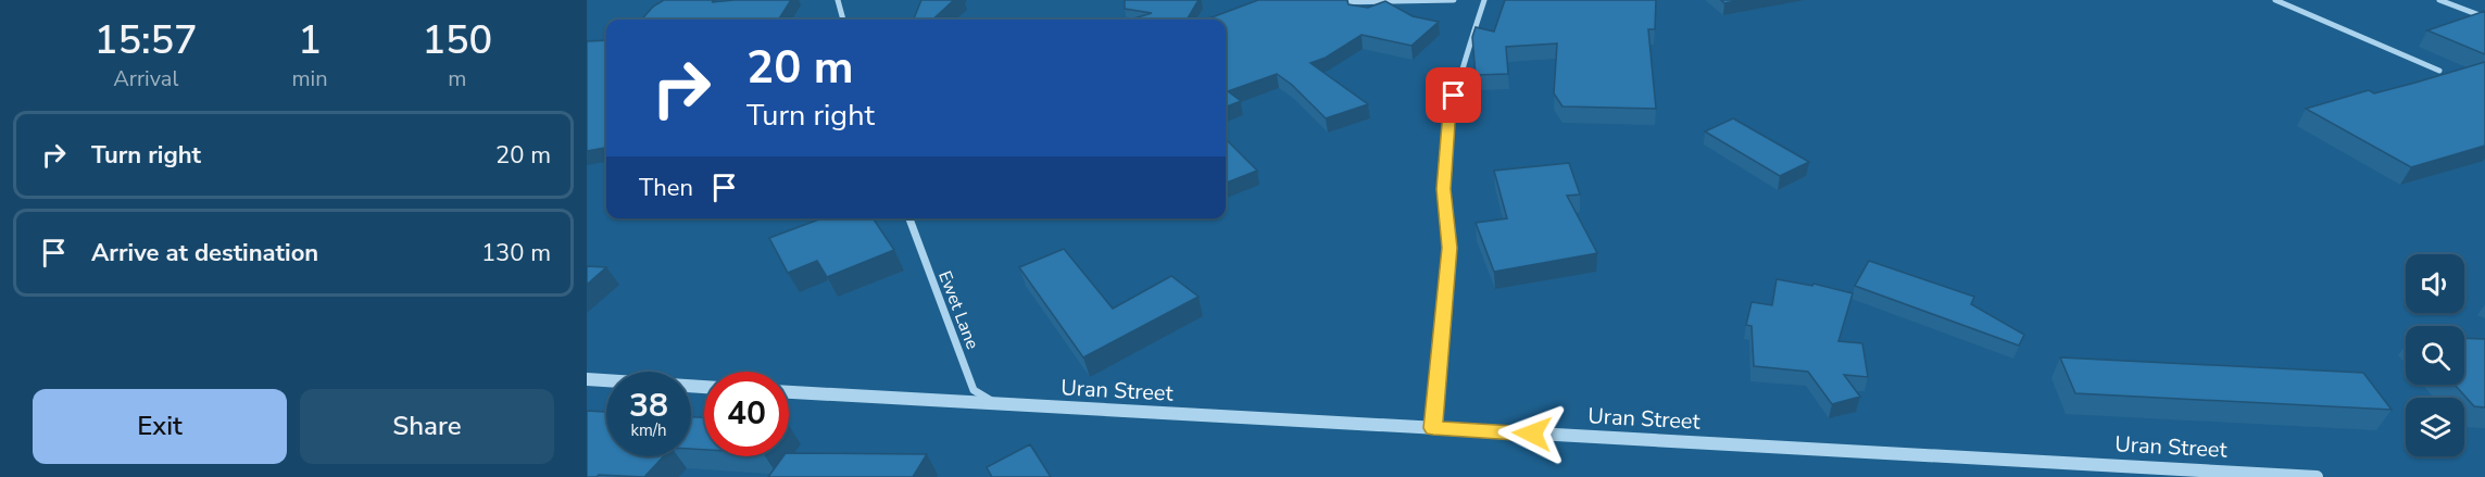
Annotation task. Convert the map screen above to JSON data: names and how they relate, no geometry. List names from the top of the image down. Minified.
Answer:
{"streets":{"street":["Ewet Lane","Uran Street"]},"crossings":[["Ewet Lane","Uran Street"]],"page":{"eta":["15:57","Arrival","1","min","150","m"],"turn":["20 m","Turn right"],"list":[{"name":"Turn right","value":"20 m"},{"name":"Arrive at destination","value":"130 m"}],"then":"Then","speed":"38 km/h","limit":"40","buttons":["Exit","Share"]}}
